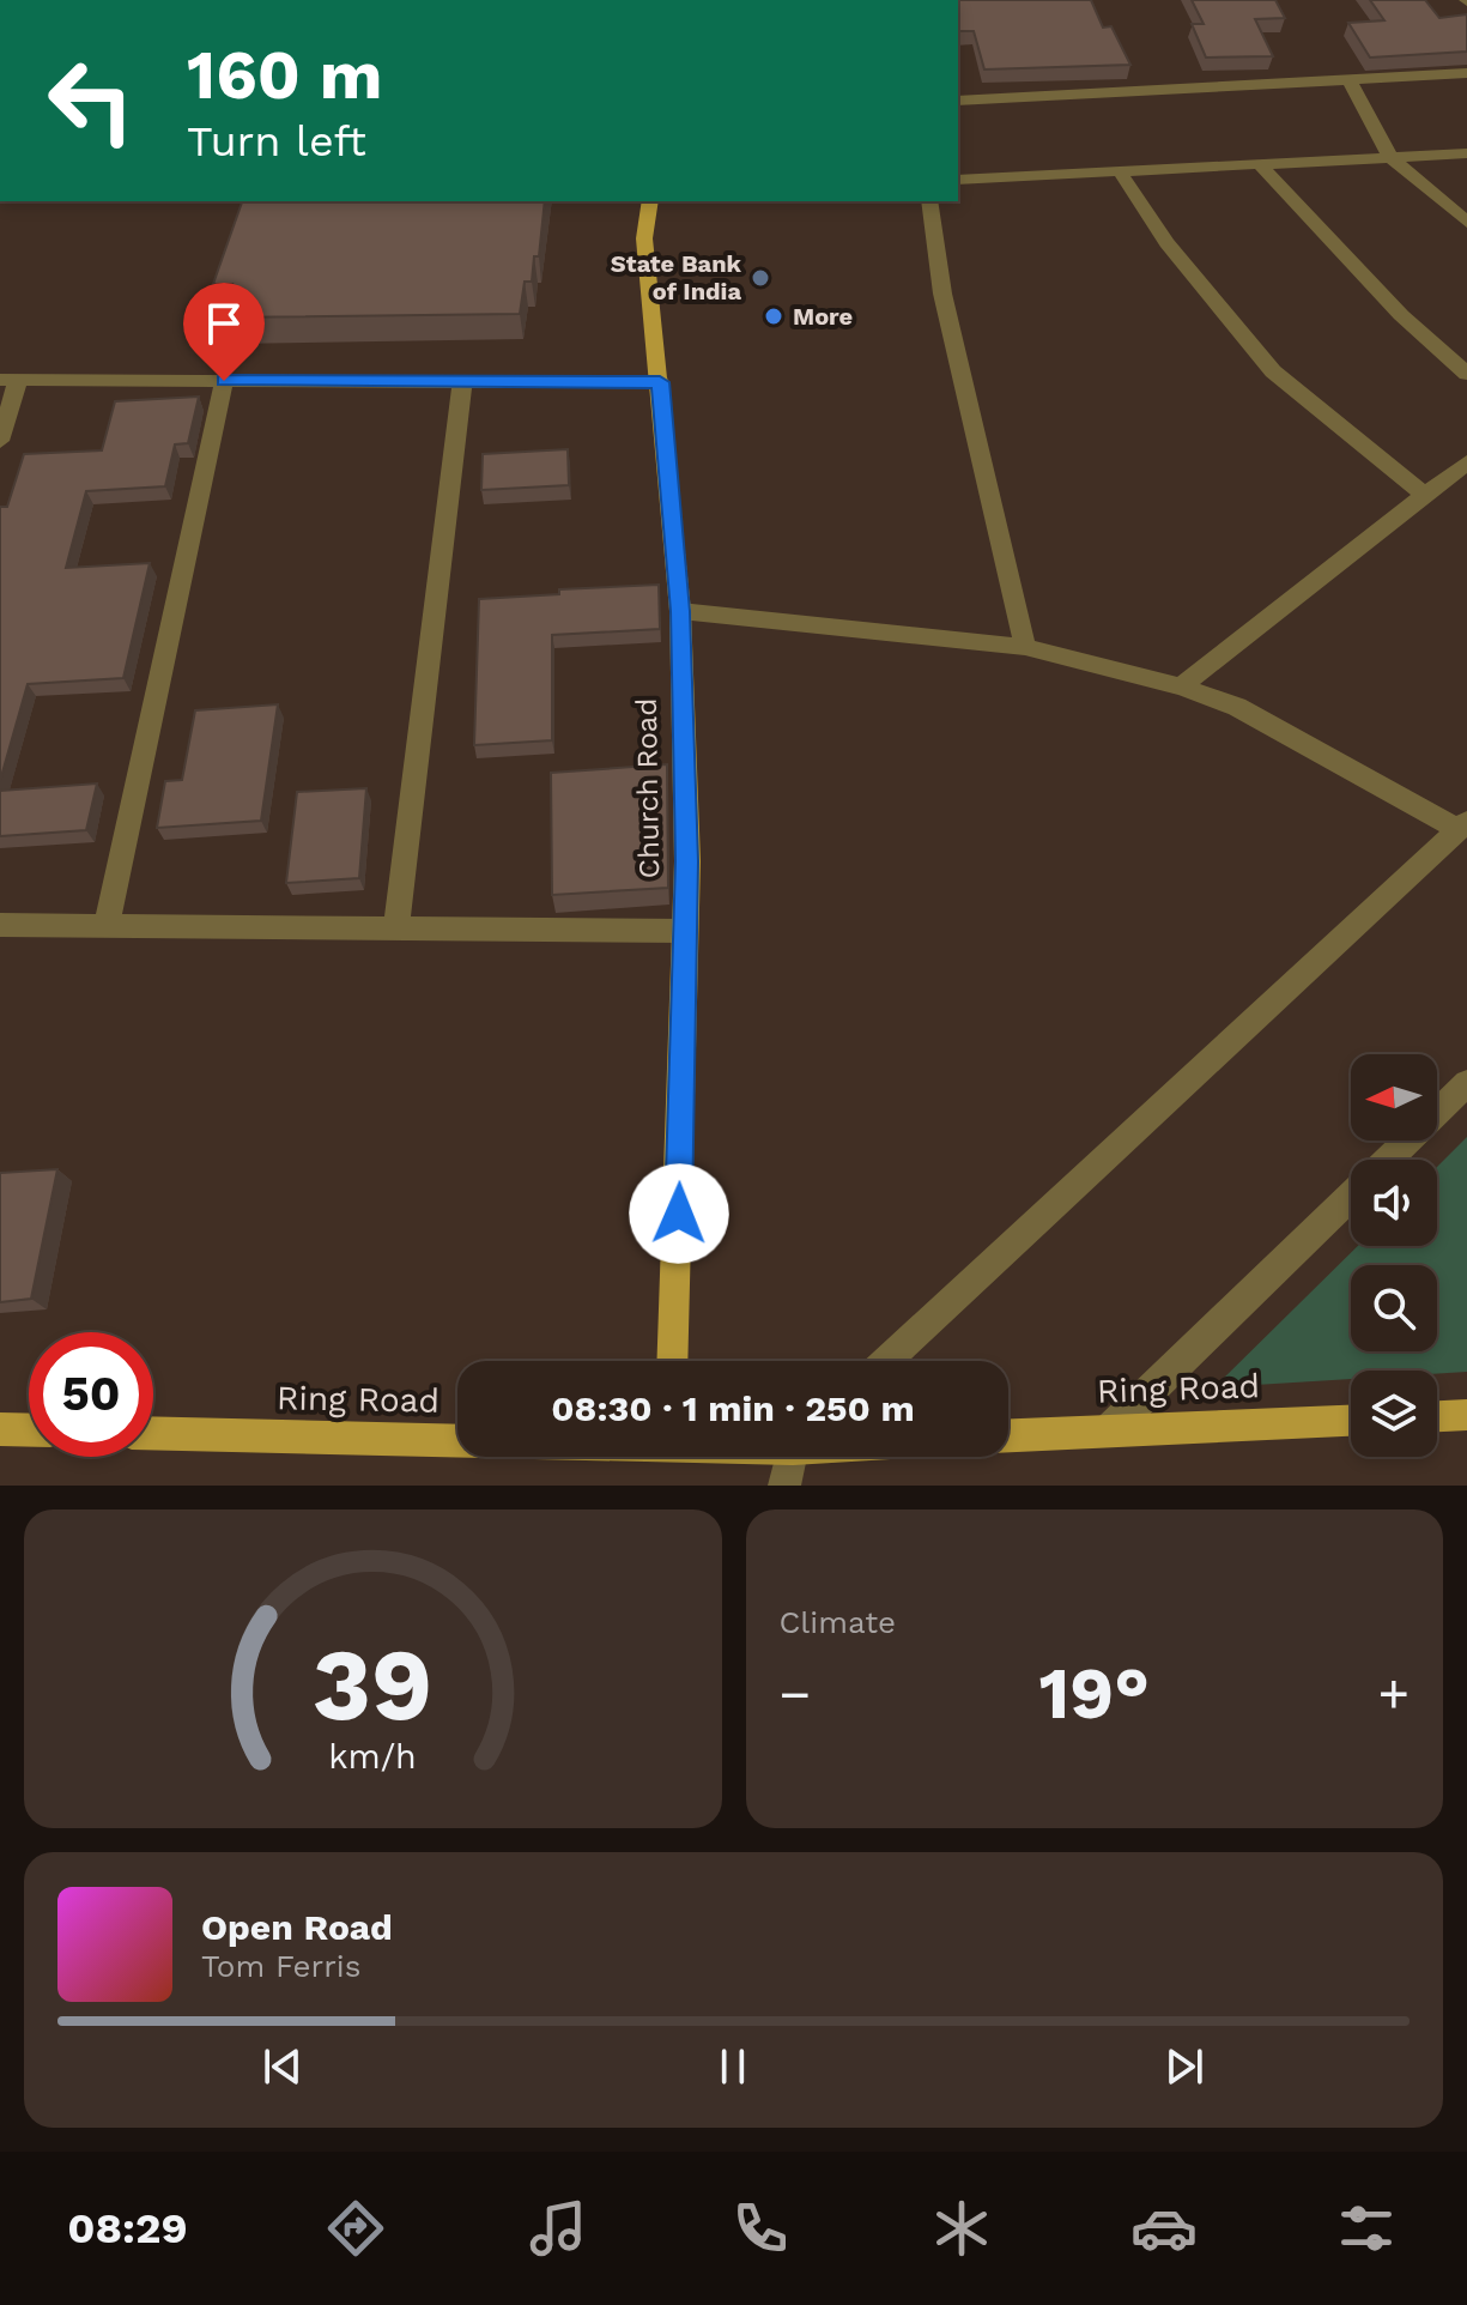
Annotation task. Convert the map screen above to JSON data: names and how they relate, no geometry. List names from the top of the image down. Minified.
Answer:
{"streets":{"main road":["Church Road","Ring Road"]},"places":["State Bank of India","More"],"north":"left","page":{"turn":["160 m","Turn left"],"limit":"50","trip":"08:30 · 1 min · 250 m","tile":"Climate","heat":["−","19°","+"],"song":["Open Road","Tom Ferris"],"tabs":"08:29","gauge":["39","km/h"]}}
